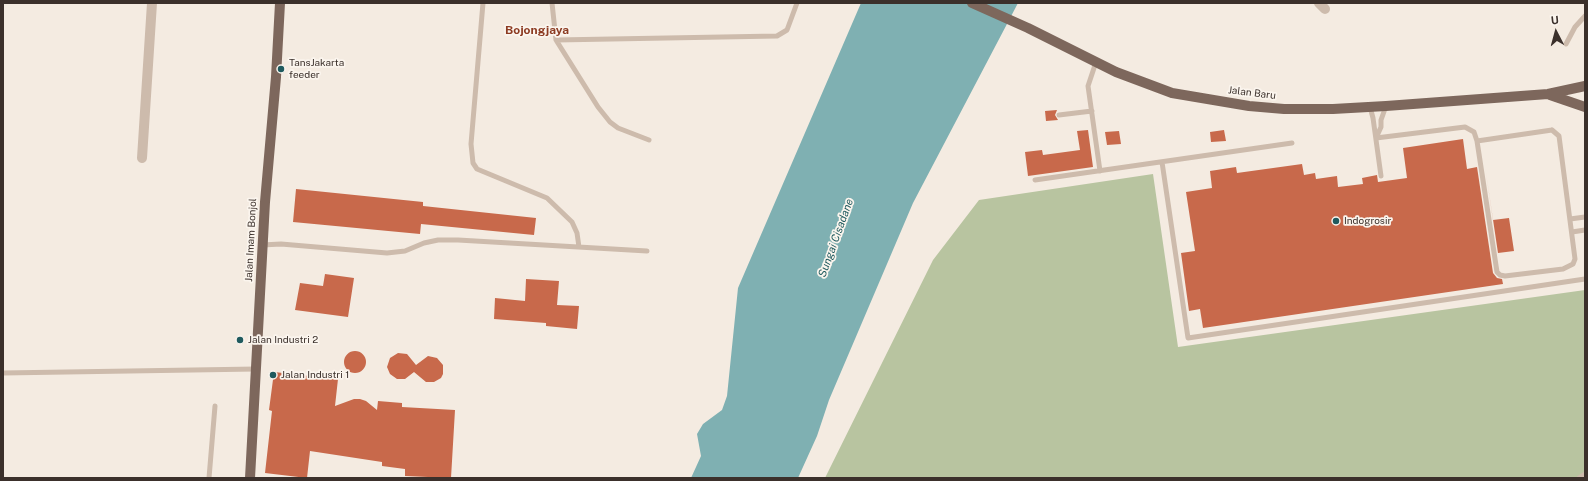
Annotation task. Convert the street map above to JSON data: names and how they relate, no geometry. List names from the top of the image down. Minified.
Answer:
{"streets":{"main road":["Jalan Baru","Jalan Imam Bonjol"]},"districts":["Bojongjaya"],"water":["Sungai Cisadane"],"places":["TansJakarta feeder","Indogrosir","Jalan Industri 2","Jalan Industri 1"],"north":"top"}
